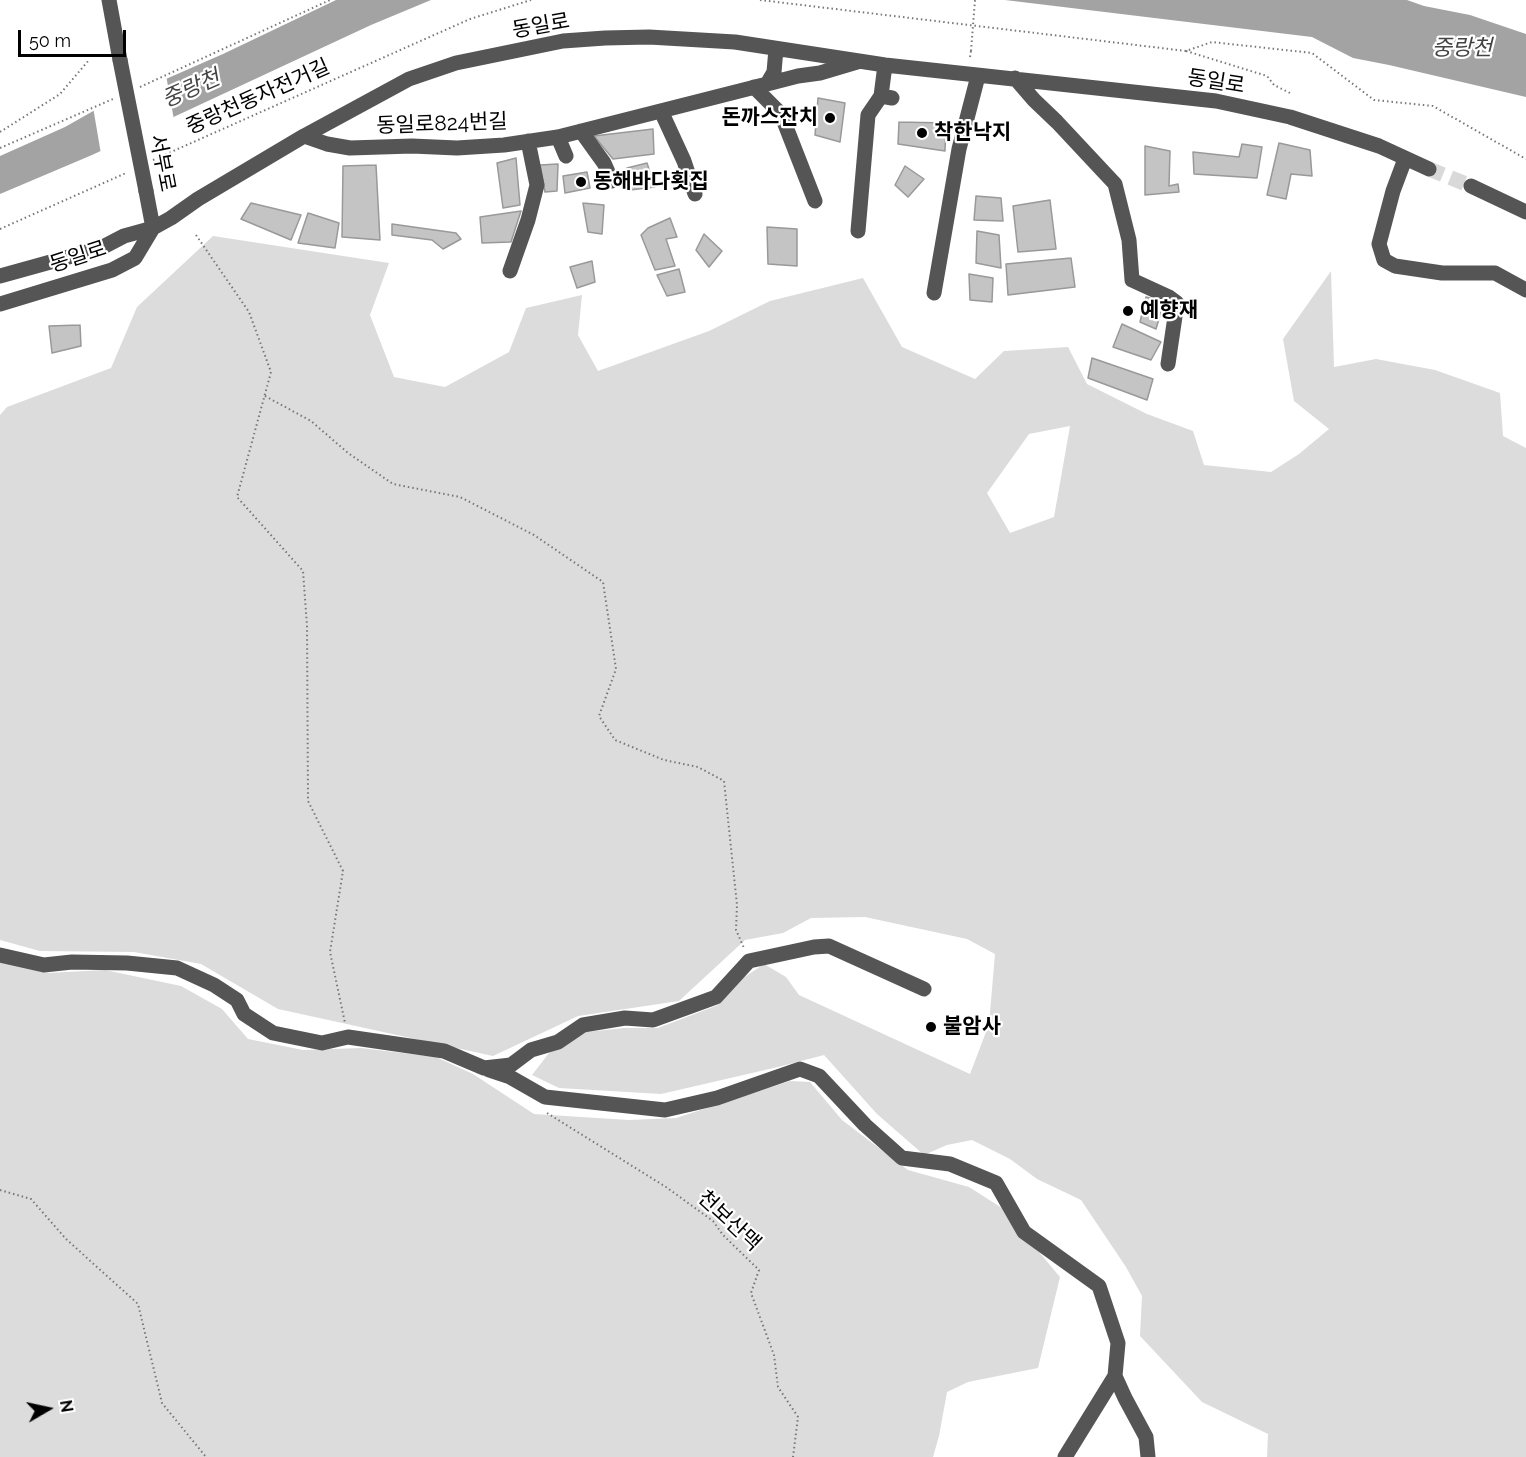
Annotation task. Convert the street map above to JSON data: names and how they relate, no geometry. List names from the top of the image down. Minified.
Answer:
{"streets":{"street":["동일로","동일로824번길","서부로"],"path":["중랑천동자전거길","천보산맥"]},"crossings":[["동일로","동일로824번길"],["동일로","서부로"]],"water":["중랑천"],"places":["돈까스잔치","착한낙지","동해바다횟집","예향재","불암사"],"scale_bar":"50 m","north":"right"}
